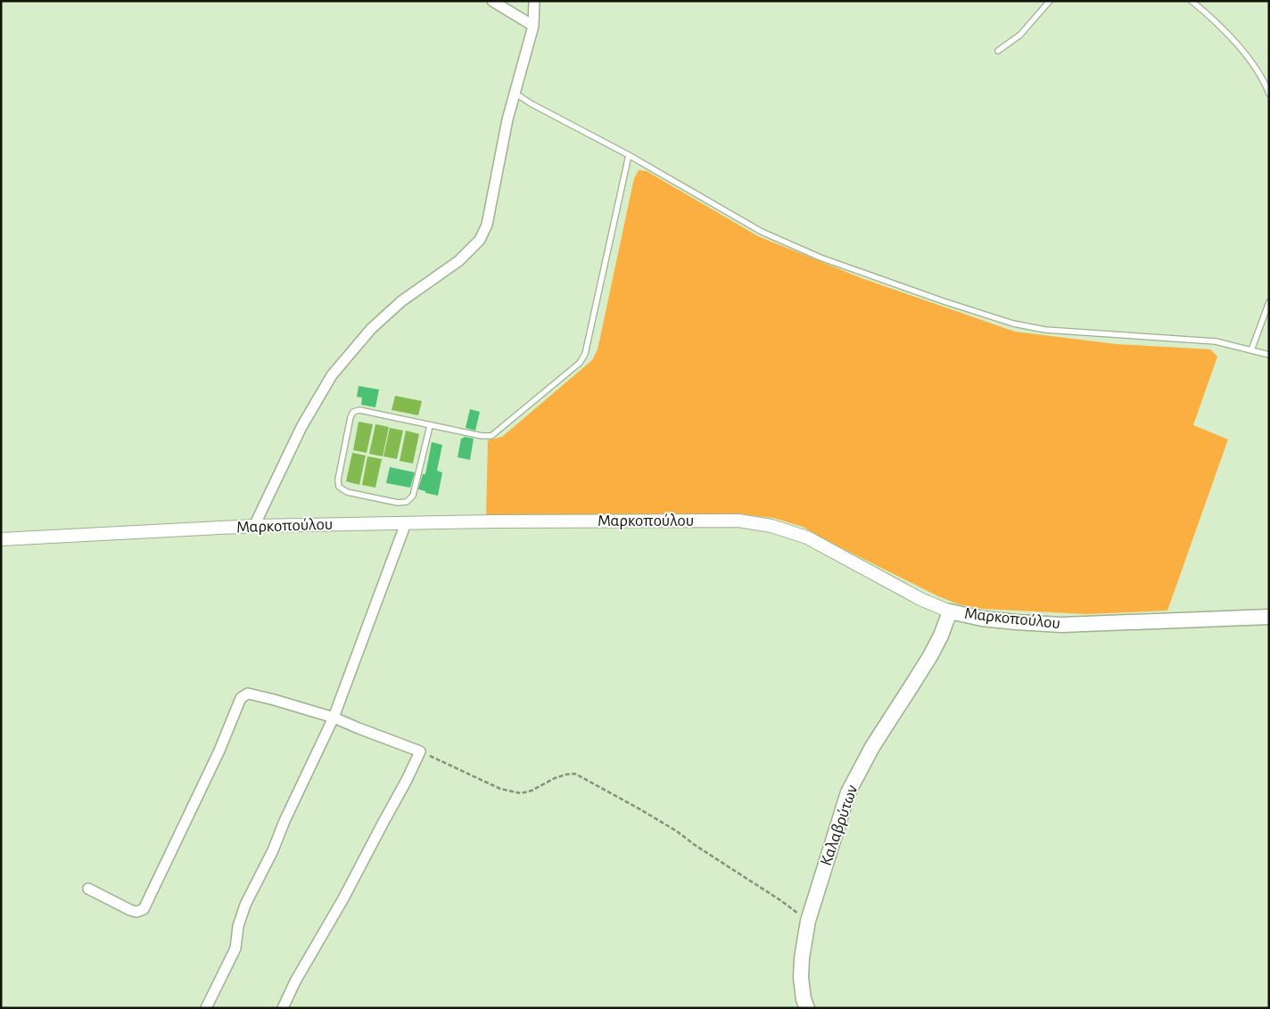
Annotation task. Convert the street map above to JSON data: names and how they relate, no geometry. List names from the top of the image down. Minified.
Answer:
{"streets":{"main road":["Μαρκοπούλου","Καλαβρύτων"]},"crossings":[["Μαρκοπούλου","Καλαβρύτων"]]}
